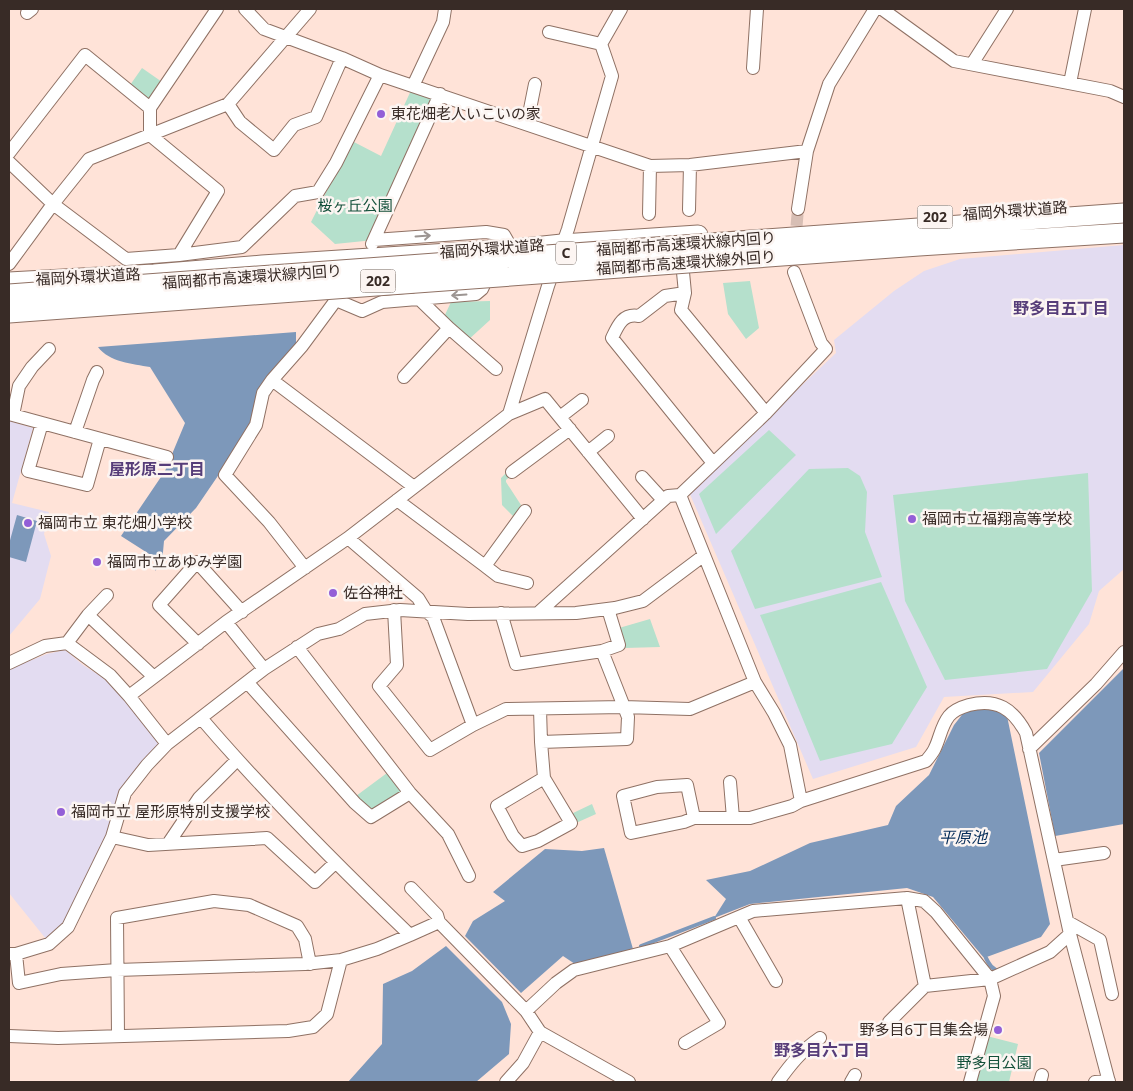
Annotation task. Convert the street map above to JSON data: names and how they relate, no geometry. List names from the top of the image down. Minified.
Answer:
{"streets":{"highway":["福岡外環状道路","202","福岡都市高速環状線内回り","C","福岡都市高速環状線外回り"]},"crossings":[["福岡外環状道路","福岡都市高速環状線外回り"]],"districts":["野多目五丁目","屋形原二丁目","野多目六丁目"],"water":["平原池"],"parks":["桜ヶ丘公園","野多目公園"],"places":["東花畑老人いこいの家","福岡市立福翔高等学校","福岡市立 東花畑小学校","福岡市立あゆみ学園","佐谷神社","福岡市立 屋形原特別支援学校","野多目6丁目集会場"]}
